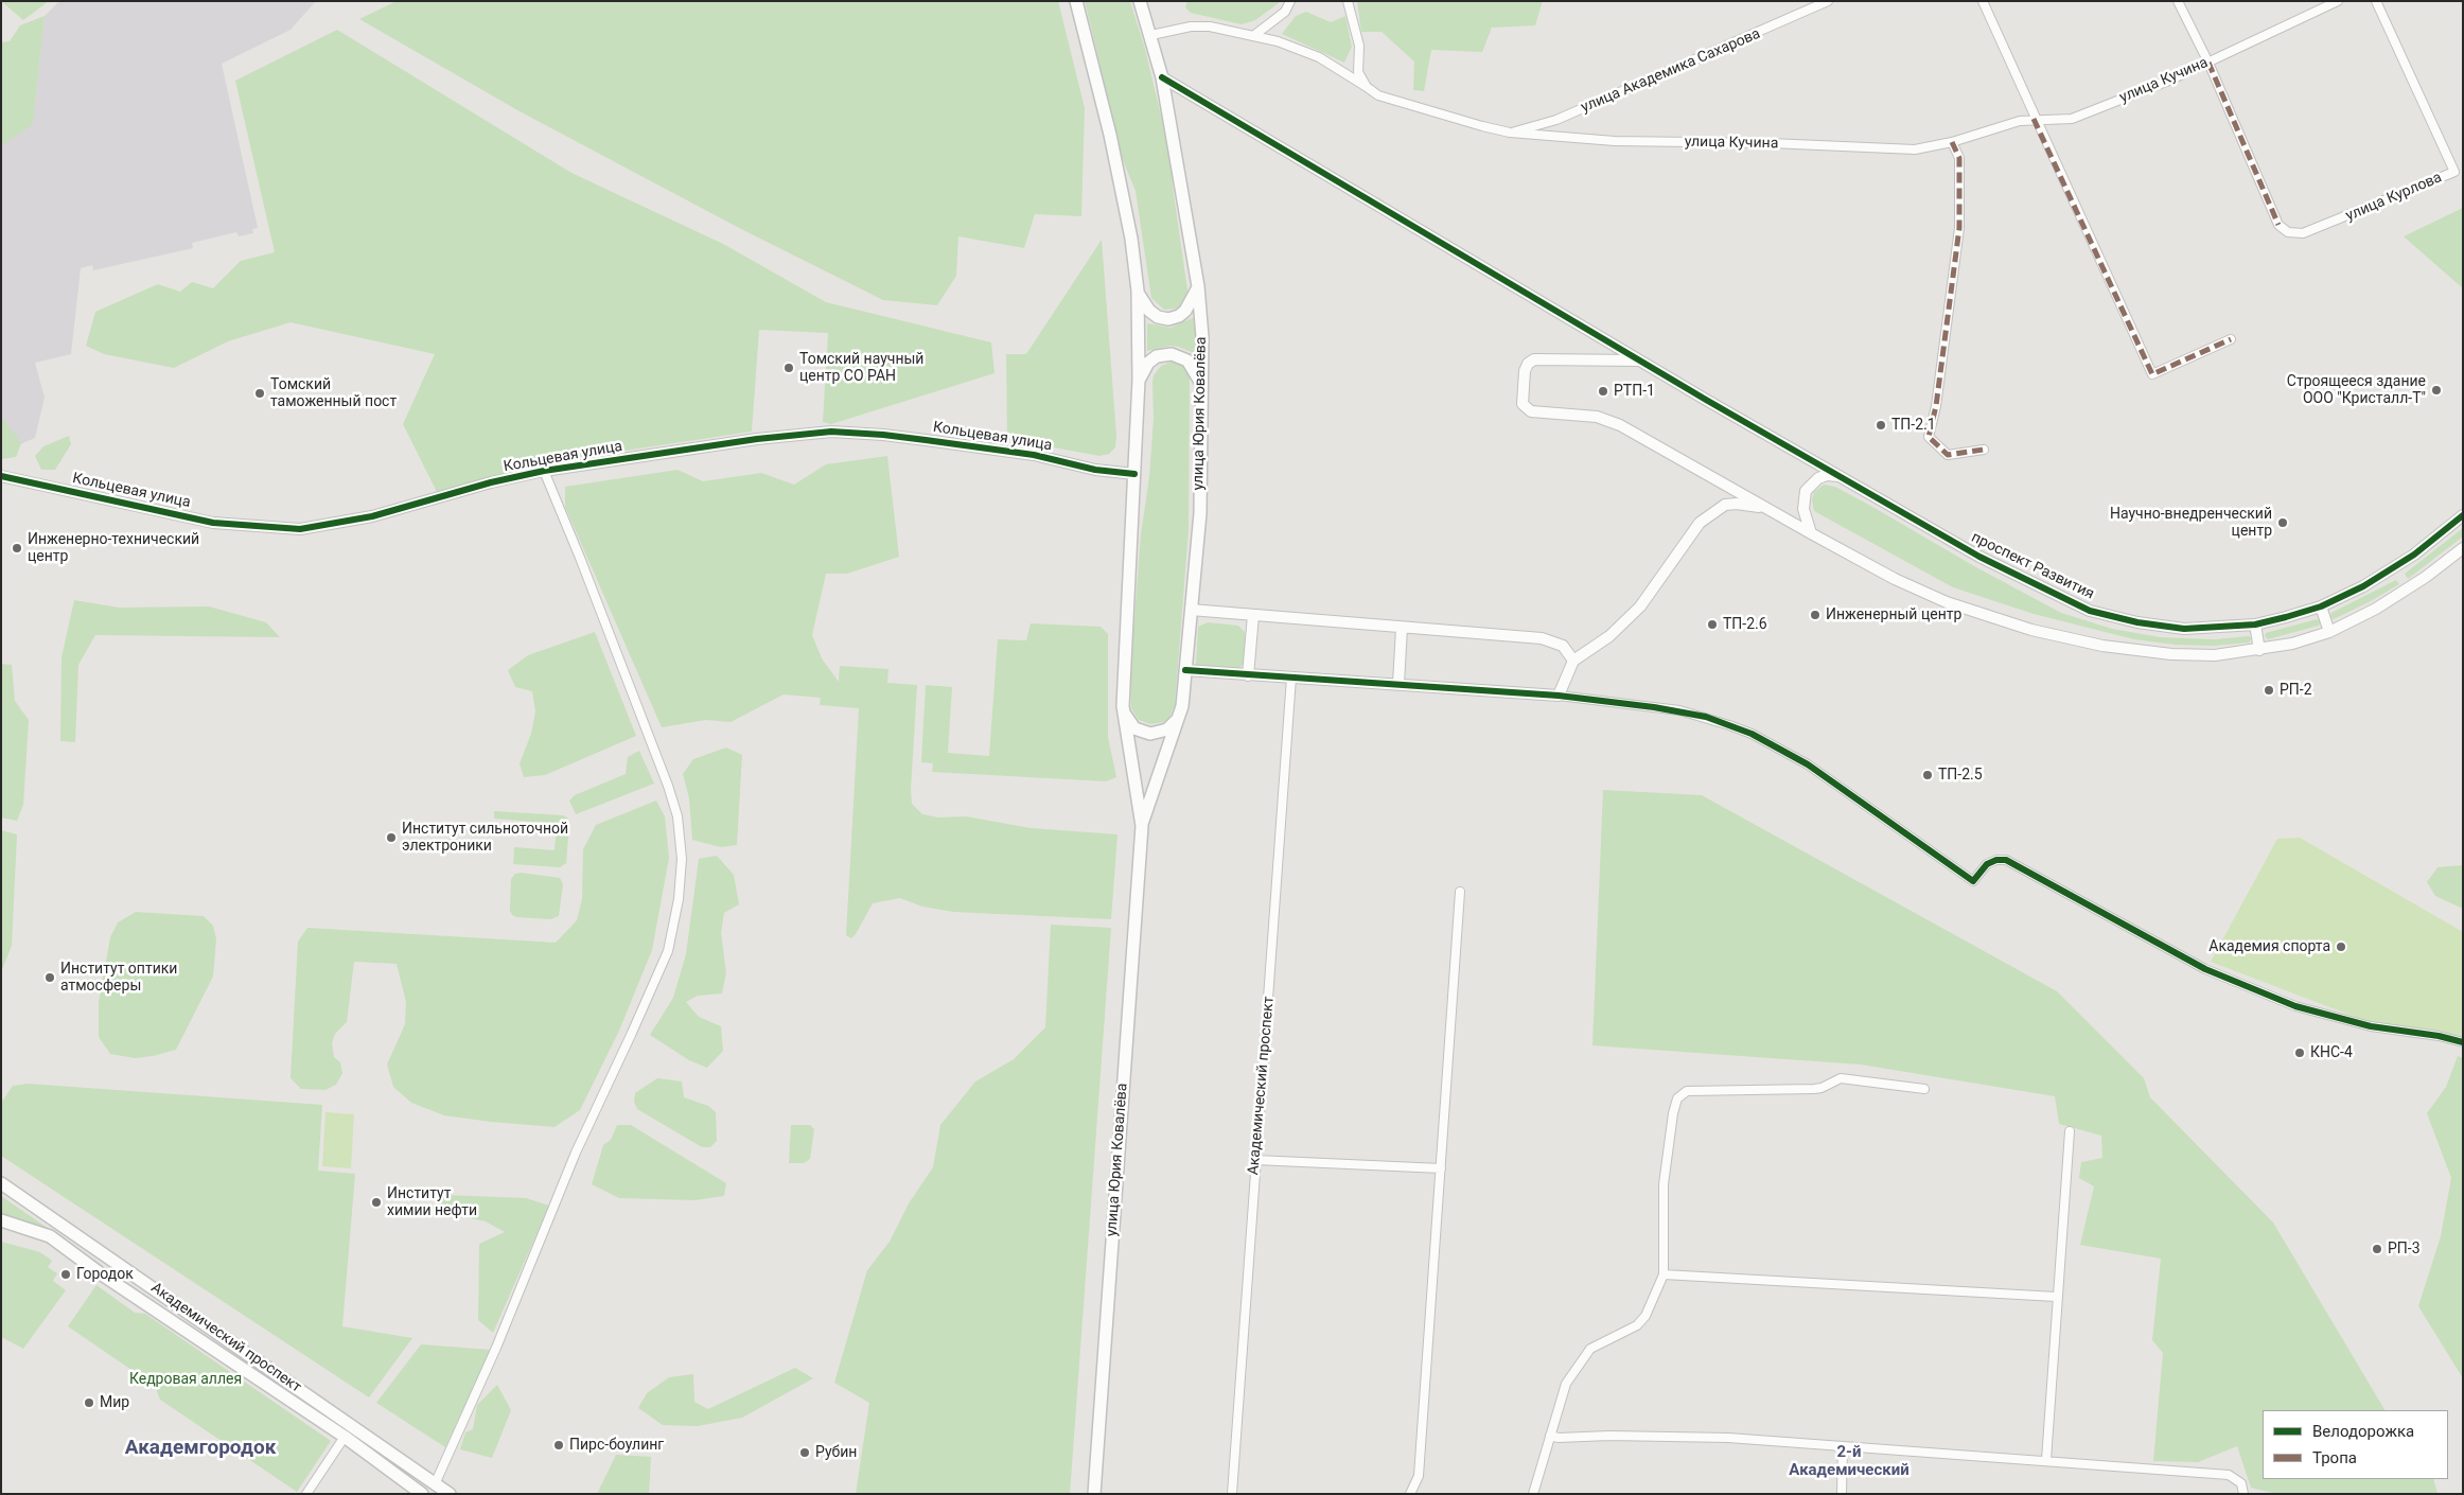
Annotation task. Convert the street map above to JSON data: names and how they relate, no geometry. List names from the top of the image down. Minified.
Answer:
{"streets":{"main road":["улица Юрия Ковалёва","Академический проспект"],"street":["улица Академика Сахарова","улица Кучина","улица Курлова","Кольцевая улица","проспект Развития"]},"crossings":[["улица Академика Сахарова","улица Кучина"],["улица Кучина","улица Курлова"],["улица Кучина","улица Юрия Ковалёва"],["улица Юрия Ковалёва","Кольцевая улица"],["улица Юрия Ковалёва","проспект Развития"]],"districts":["Академгородок","2-й Академический"],"parks":["Кедровая аллея"],"places":["Томский научный центр СО РАН","Строящееся здание ООО \"Кристалл-Т\"","РТП-1","Томский таможенный пост","ТП-2.1","Научно-внедренческий центр","Инженерно-технический центр","Инженерный центр","ТП-2.6","РП-2","ТП-2.5","Институт сильноточной электроники","Академия спорта","Институт оптики атмосферы","КНС-4","Институт химии нефти","РП-3","Городок","Мир","Пирс-боулинг","Рубин"],"legend":["Велодорожка","Тропа"]}
